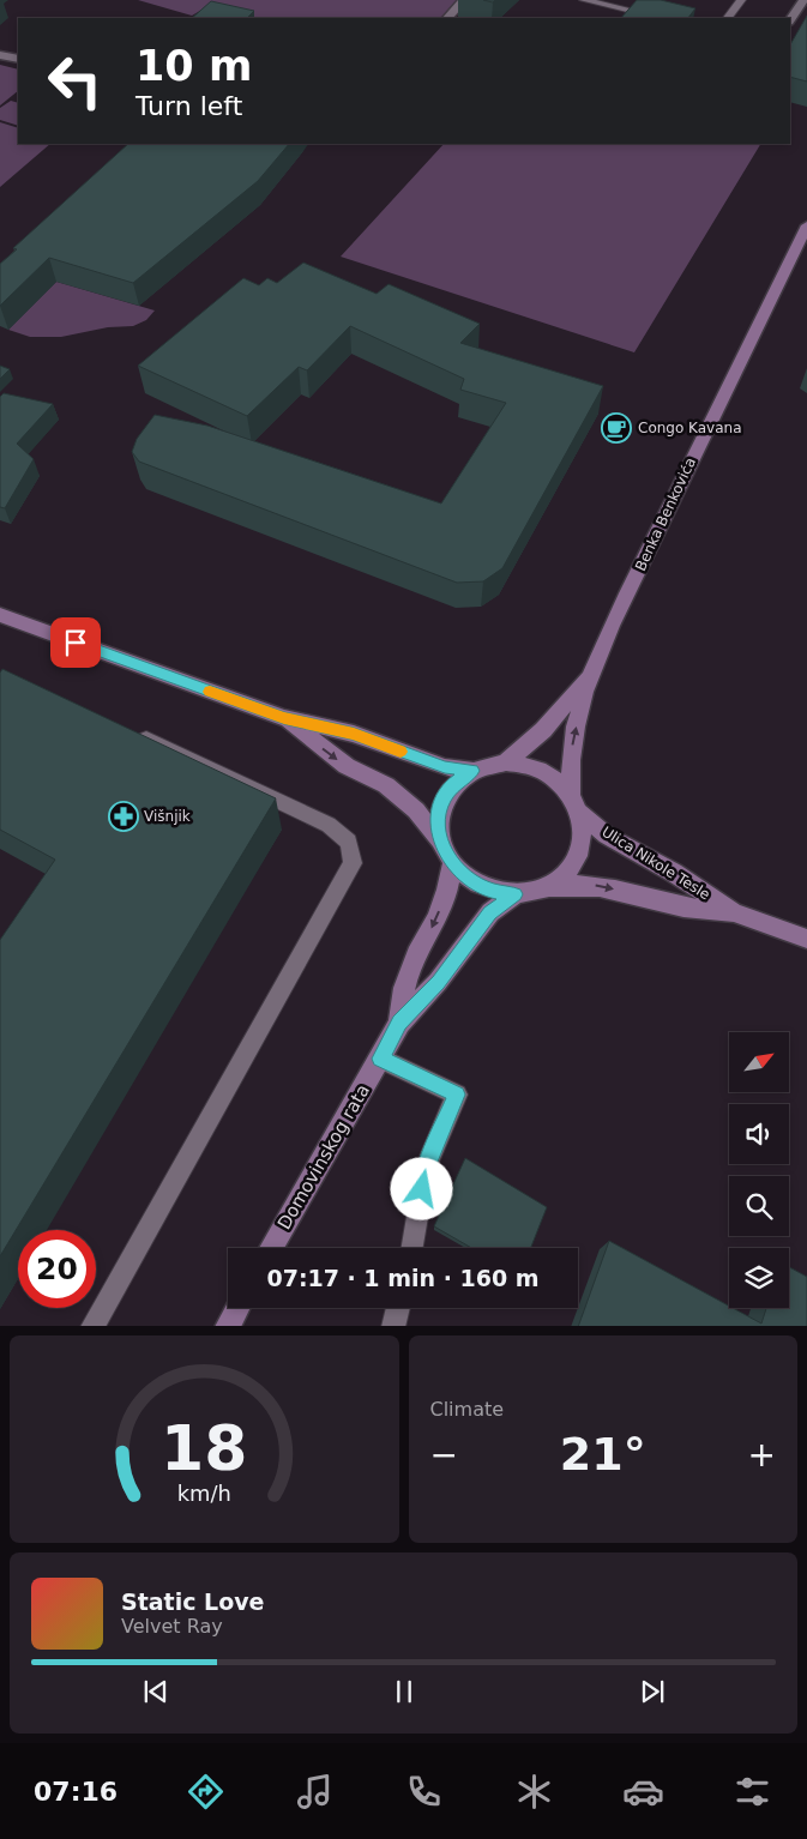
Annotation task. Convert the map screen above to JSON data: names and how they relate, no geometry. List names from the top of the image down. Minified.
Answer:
{"streets":{"main road":["Benka Benkovića","Ulica Nikole Tesle","Domovinskog rata"]},"crossings":[["Benka Benkovića","Ulica Nikole Tesle"],["Benka Benkovića","Domovinskog rata"],["Ulica Nikole Tesle","Domovinskog rata"]],"one_way":["Ulica Nikole Tesle"],"places":{"cafe":["Congo Kavana"],"pharmacy":["Višnjik"]},"north":"top right","page":{"turn":["10 m","Turn left"],"limit":"20","trip":"07:17 · 1 min · 160 m","tile":"Climate","heat":["−","21°","+"],"song":["Static Love","Velvet Ray"],"tabs":"07:16","gauge":["18","km/h"]}}
